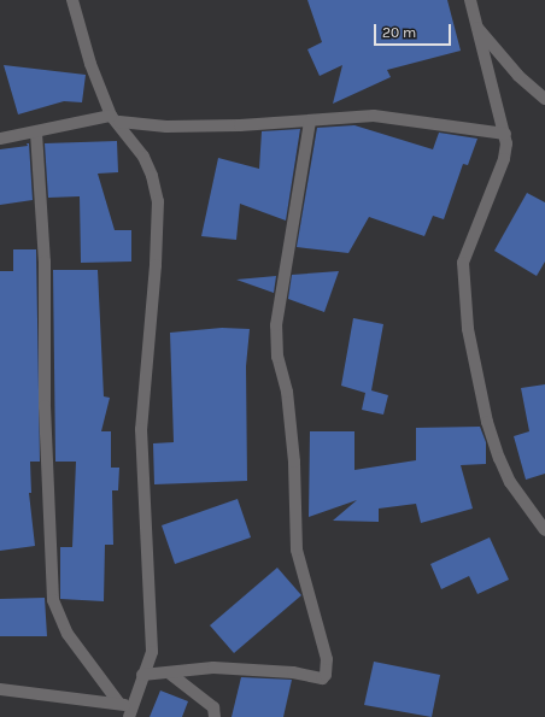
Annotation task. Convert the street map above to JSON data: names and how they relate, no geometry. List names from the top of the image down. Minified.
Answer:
{"scale_bar":"20 m"}
